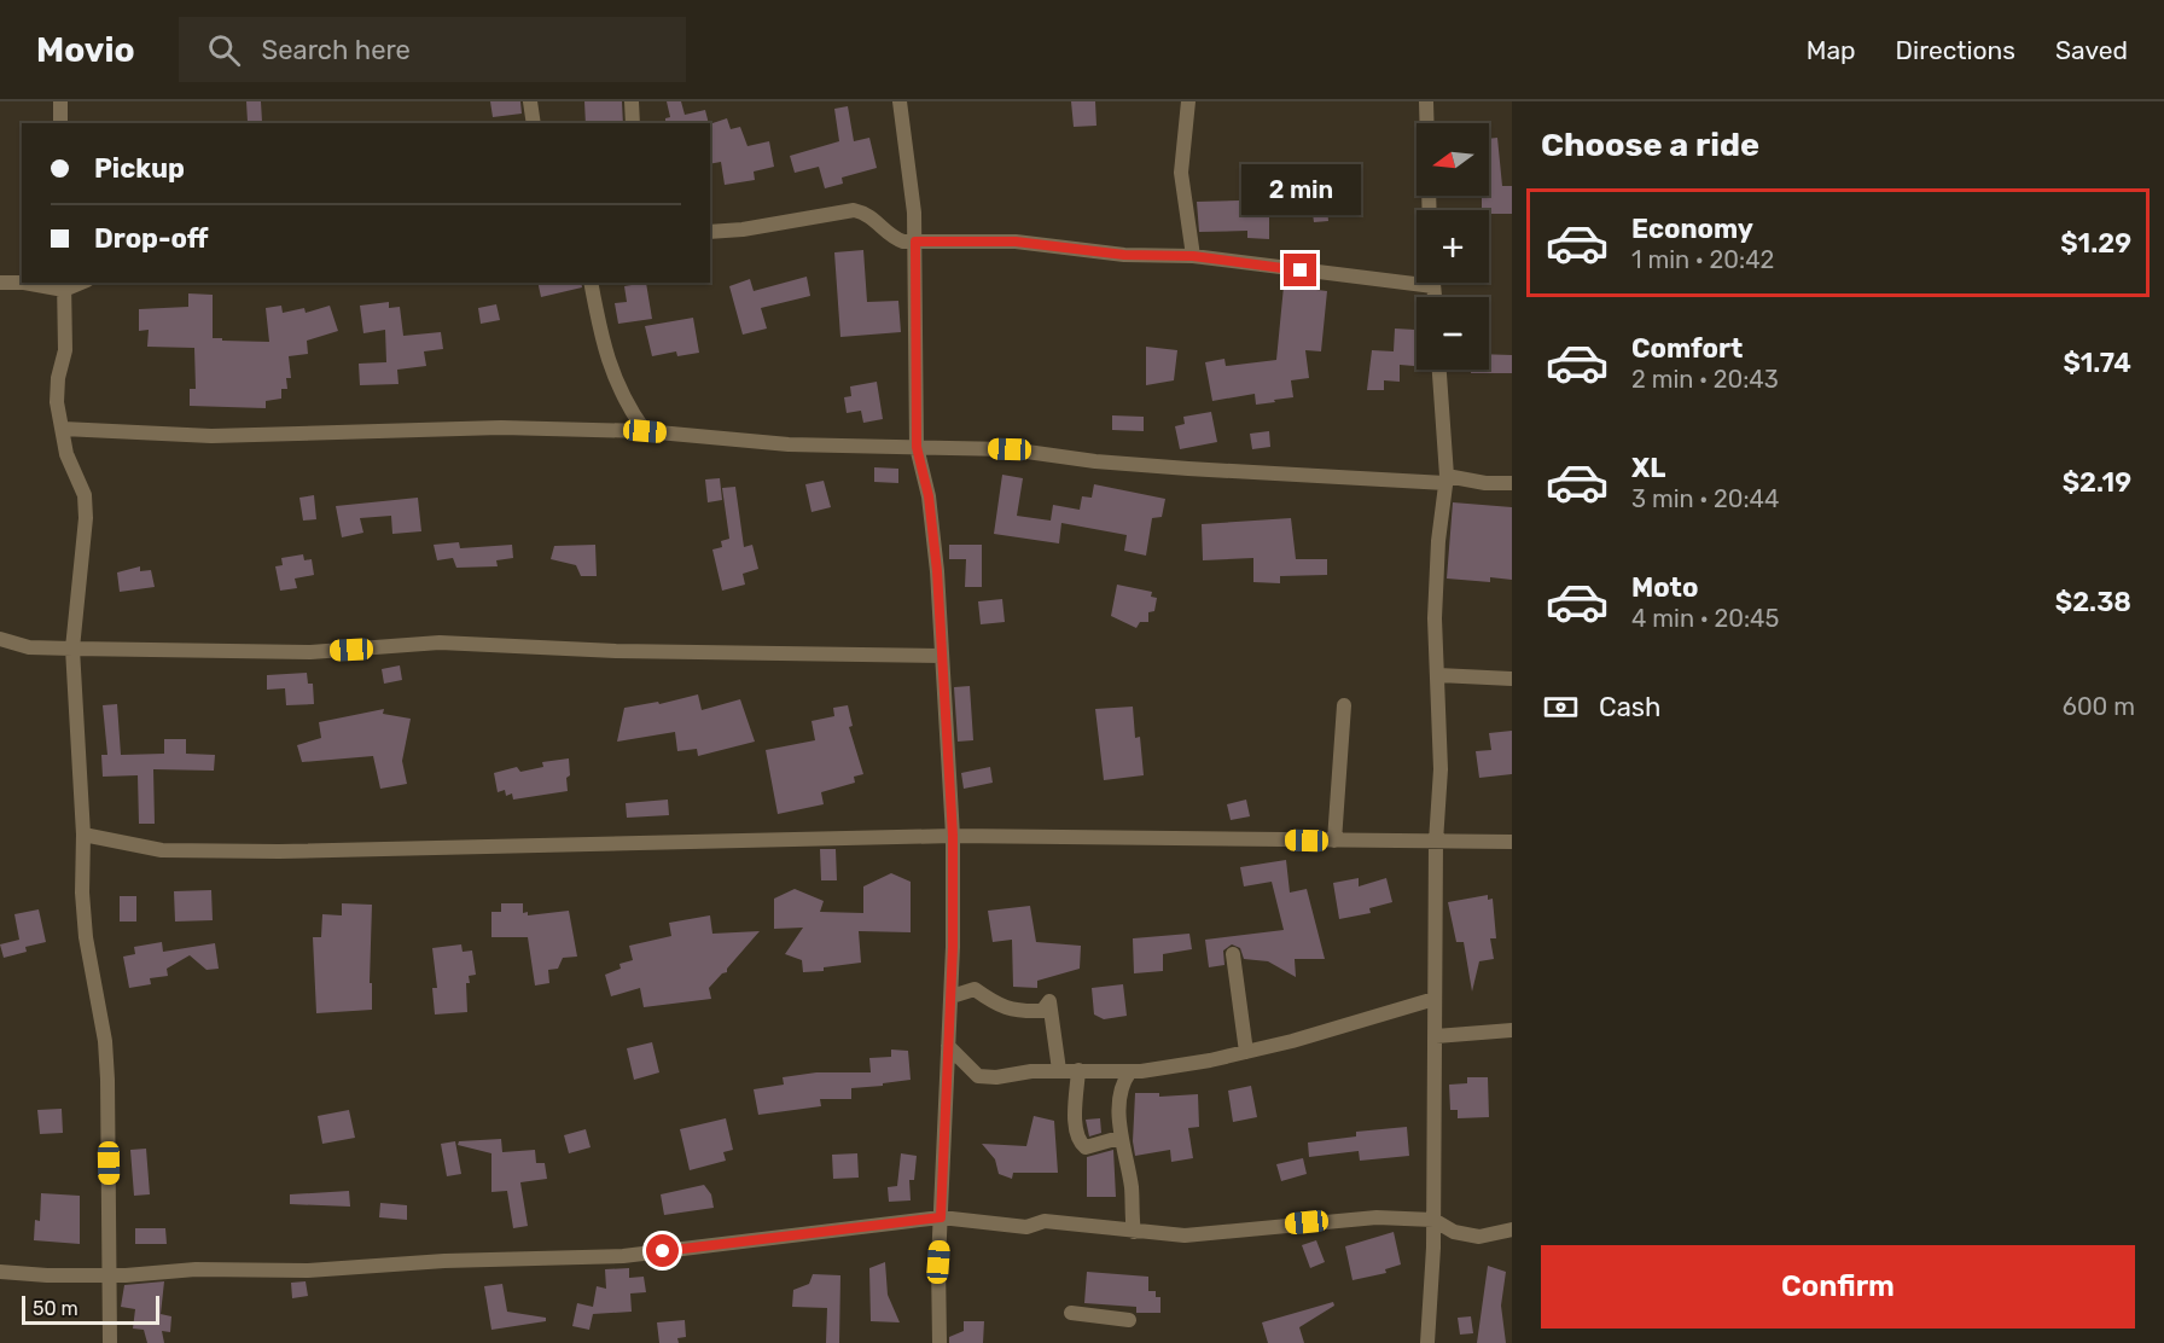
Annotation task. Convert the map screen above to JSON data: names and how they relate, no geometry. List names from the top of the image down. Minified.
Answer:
{"scale_bar":"50 m","north":"left","page":{"header":"Movio","search":"Search here","nav":["Map","Directions","Saved"],"heading":"Choose a ride","map_buttons":["+","−"],"banner":["Pickup","Drop-off"],"bubble":"2 min","list":[{"name":"Economy","note":"1 min · 20:42","value":"$1.29"},{"name":"Comfort","note":"2 min · 20:43","value":"$1.74"},{"name":"XL","note":"3 min · 20:44","value":"$2.19"},{"name":"Moto","note":"4 min · 20:45","value":"$2.38"}],"pay":["Cash","600 m"],"buttons":"Confirm","scale":"50 m"}}
